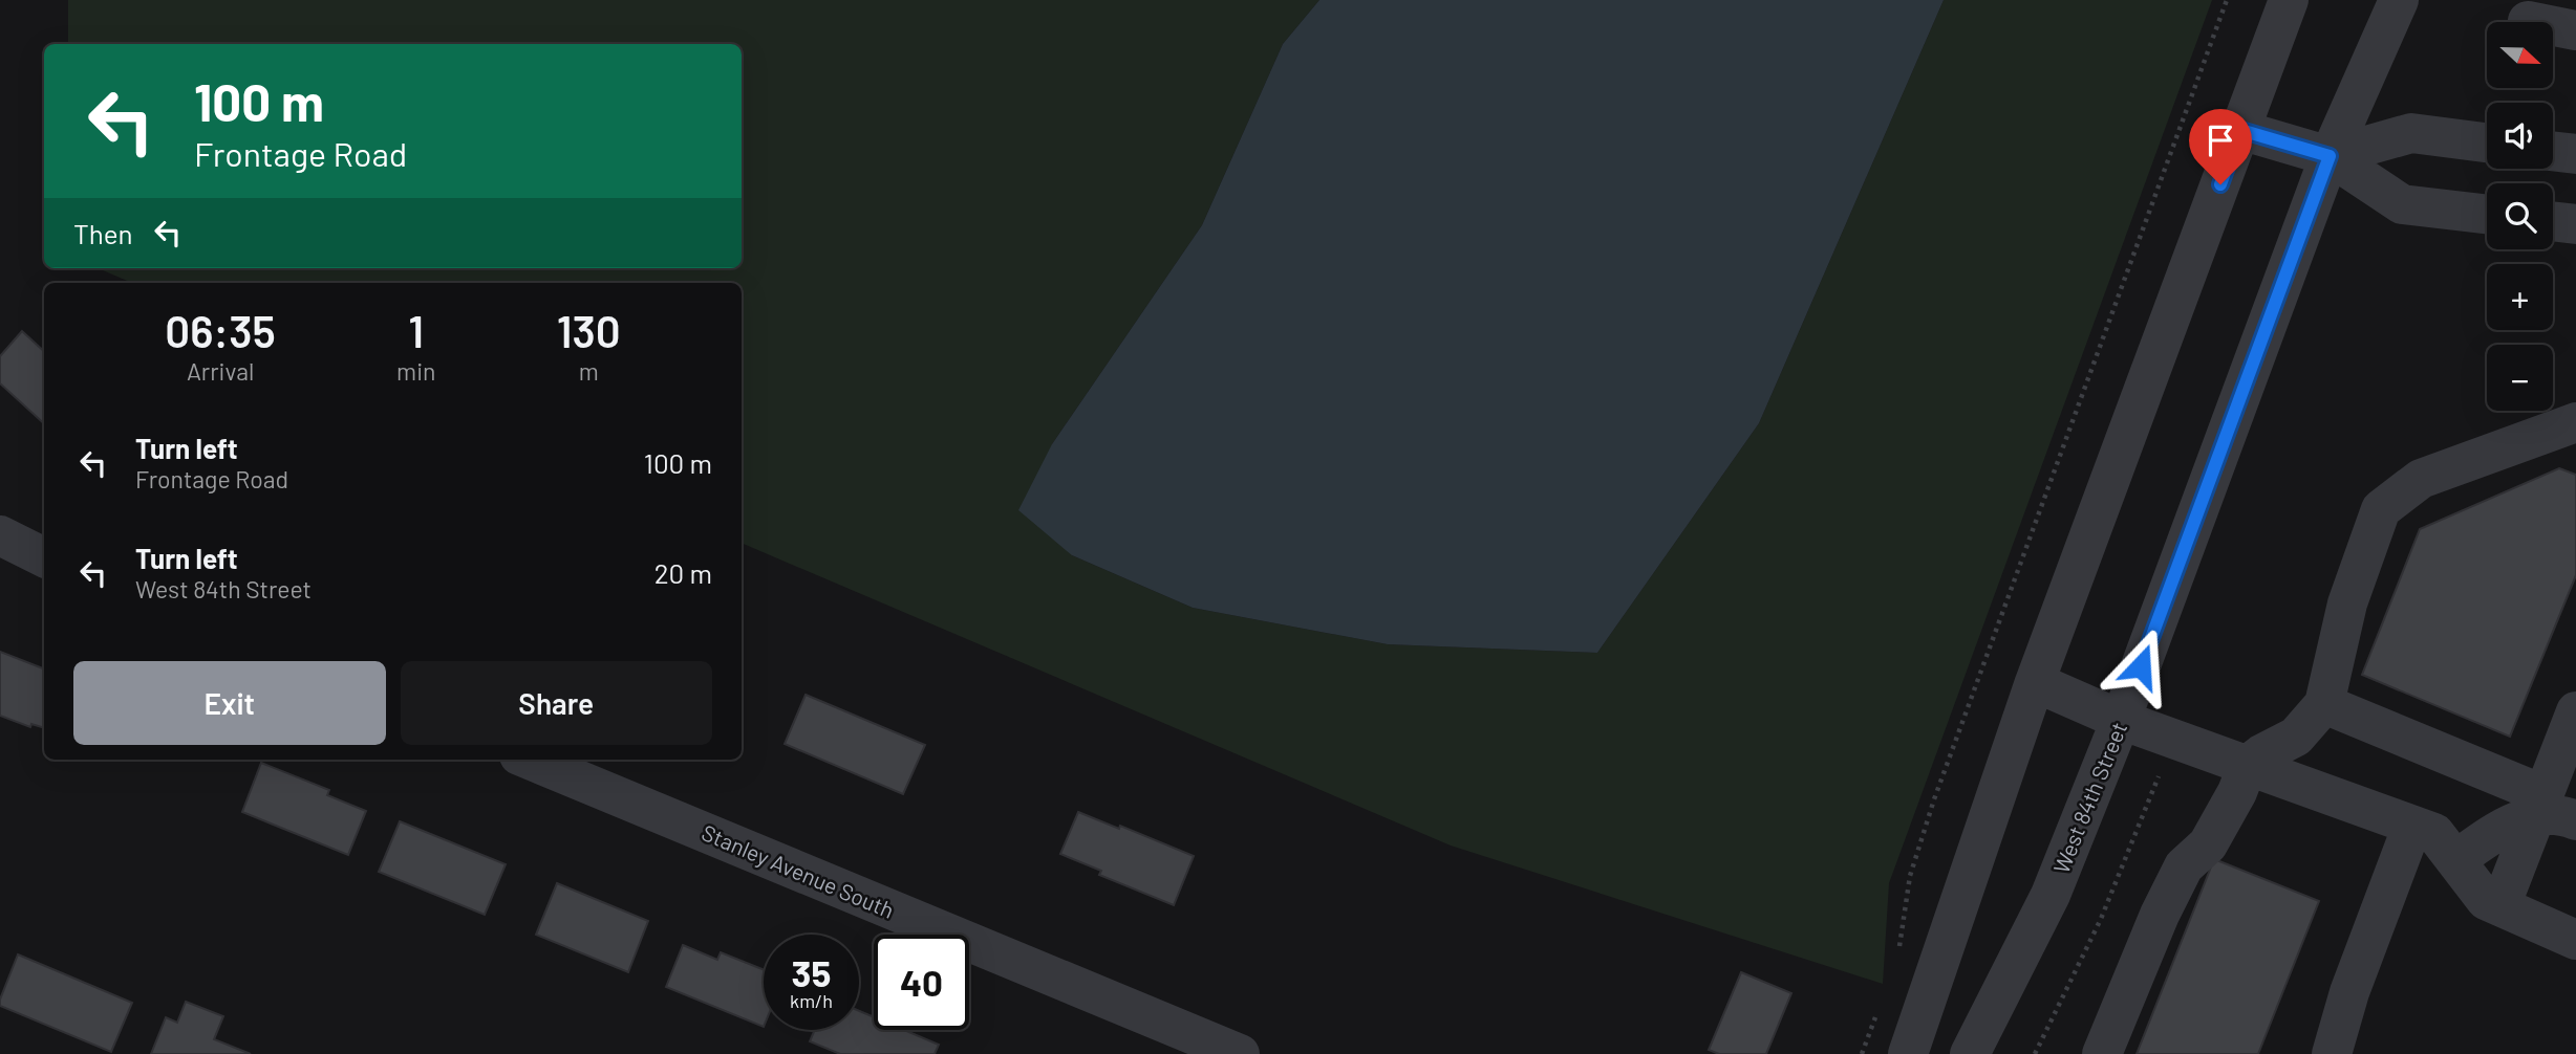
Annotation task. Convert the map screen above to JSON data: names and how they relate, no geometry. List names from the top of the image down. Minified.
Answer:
{"streets":{"street":["West 84th Street","Stanley Avenue South"]},"north":"right","page":{"map_buttons":["+","−"],"turn":["100 m","Frontage Road"],"then":"Then","eta":["06:35","Arrival","1","min","130","m"],"list":[{"name":"Turn left","note":"Frontage Road","value":"100 m"},{"name":"Turn left","note":"West 84th Street","value":"20 m"}],"buttons":["Exit","Share"],"speed":"35 km/h","limit":"40"}}
